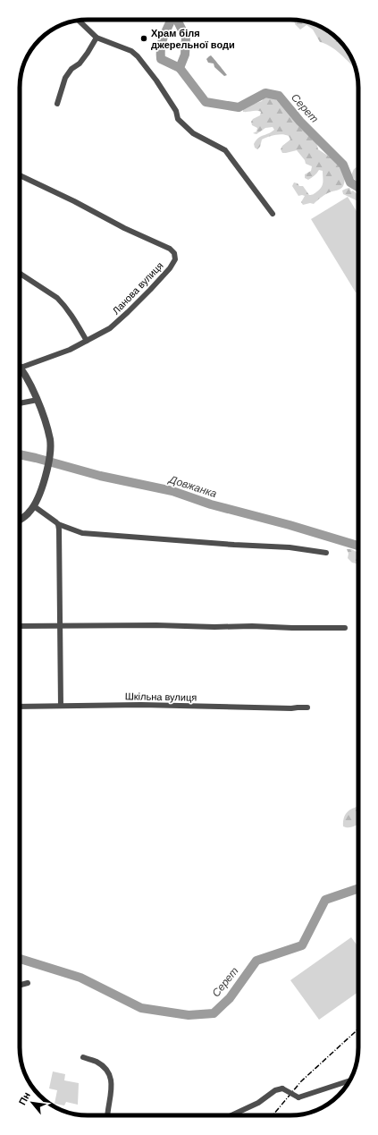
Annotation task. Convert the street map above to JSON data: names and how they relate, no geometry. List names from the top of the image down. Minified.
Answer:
{"streets":{"street":["Ланова вулиця","Шкільна вулиця"]},"water":["Серет","Довжанка"],"places":["Храм біля джерельної води"],"north":"top left"}
